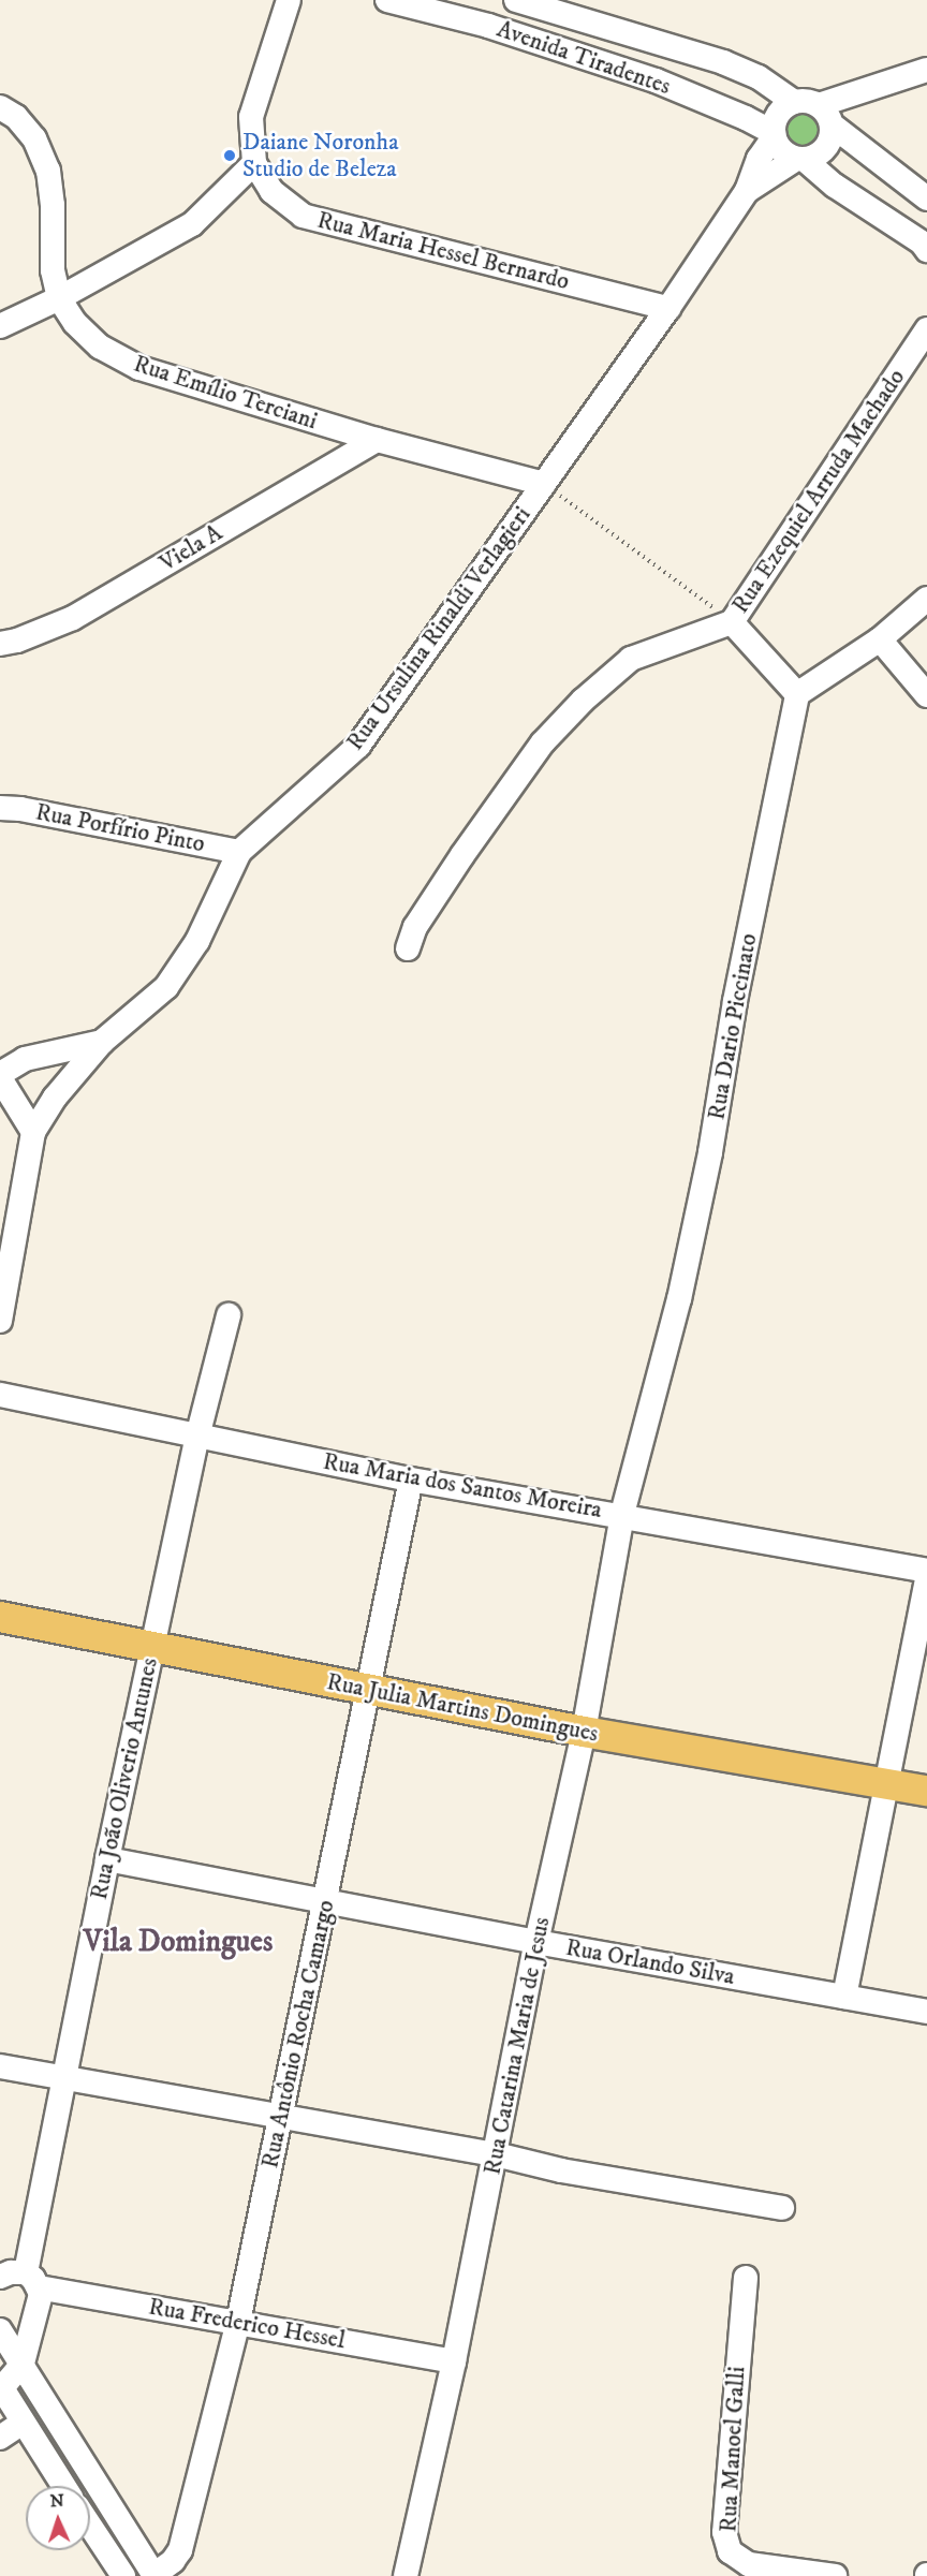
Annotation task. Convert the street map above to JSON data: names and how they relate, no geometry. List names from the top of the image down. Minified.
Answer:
{"streets":{"main road":["Rua Julia Martins Domingues"],"street":["Avenida Tiradentes","Rua Maria Hessel Bernardo","Rua Emílio Terciani","Rua Ezequiel Arruda Machado","Viela A","Rua Ursulina Rinaldi Verlagieri","Rua Porfírio Pinto","Rua Dario Piccinato","Rua Maria dos Santos Moreira","Rua João Oliverio Antunes","Rua Orlando Silva","Rua Antônio Rocha Camargo","Rua Catarina Maria de Jesus","Rua Frederico Hessel","Rua Manoel Galli"]},"crossings":[["Avenida Tiradentes","Rua Ursulina Rinaldi Verlagieri"],["Rua Maria Hessel Bernardo","Rua Ursulina Rinaldi Verlagieri"],["Rua Emílio Terciani","Viela A"],["Rua Emílio Terciani","Rua Ursulina Rinaldi Verlagieri"],["Rua Ezequiel Arruda Machado","Rua Dario Piccinato"],["Rua Ursulina Rinaldi Verlagieri","Rua Porfírio Pinto"],["Rua Dario Piccinato","Rua Maria dos Santos Moreira"],["Rua Dario Piccinato","Rua Catarina Maria de Jesus"],["Rua Maria dos Santos Moreira","Rua João Oliverio Antunes"],["Rua Maria dos Santos Moreira","Rua Antônio Rocha Camargo"],["Rua Maria dos Santos Moreira","Rua Catarina Maria de Jesus"],["Rua Julia Martins Domingues","Rua João Oliverio Antunes"],["Rua Julia Martins Domingues","Rua Antônio Rocha Camargo"],["Rua Julia Martins Domingues","Rua Catarina Maria de Jesus"],["Rua João Oliverio Antunes","Rua Orlando Silva"],["Rua João Oliverio Antunes","Rua Frederico Hessel"],["Rua Orlando Silva","Rua Antônio Rocha Camargo"],["Rua Orlando Silva","Rua Catarina Maria de Jesus"],["Rua Antônio Rocha Camargo","Rua Frederico Hessel"],["Rua Catarina Maria de Jesus","Rua Frederico Hessel"]],"districts":["Vila Domingues"],"places":["Daiane Noronha Studio de Beleza"],"north":"top"}
